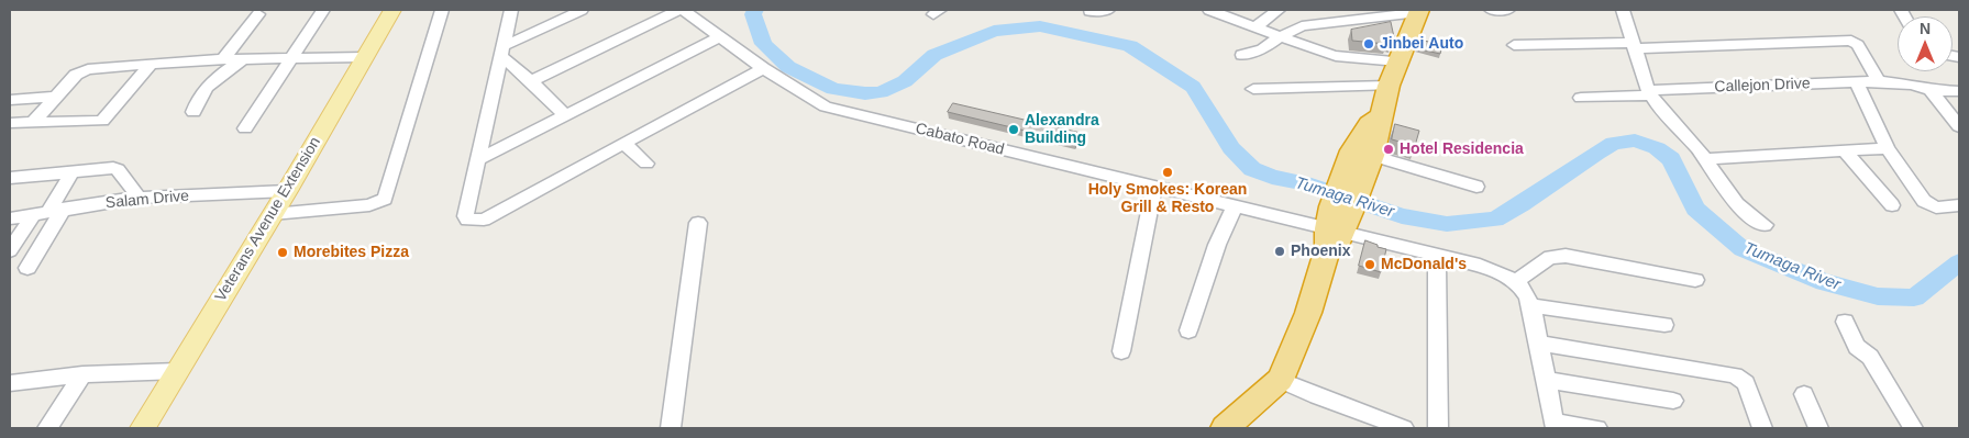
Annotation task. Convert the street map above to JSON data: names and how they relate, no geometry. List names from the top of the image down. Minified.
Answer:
{"streets":{"main road":["Veterans Avenue Extension"],"street":["Callejon Drive","Cabato Road","Salam Drive"]},"crossings":[["Salam Drive","Veterans Avenue Extension"]],"water":["Tumaga River"],"places":["Jinbei Auto","Alexandra Building","Hotel Residencia","Holy Smokes: Korean Grill & Resto","Phoenix","Morebites Pizza","McDonald's"],"north":"top"}
